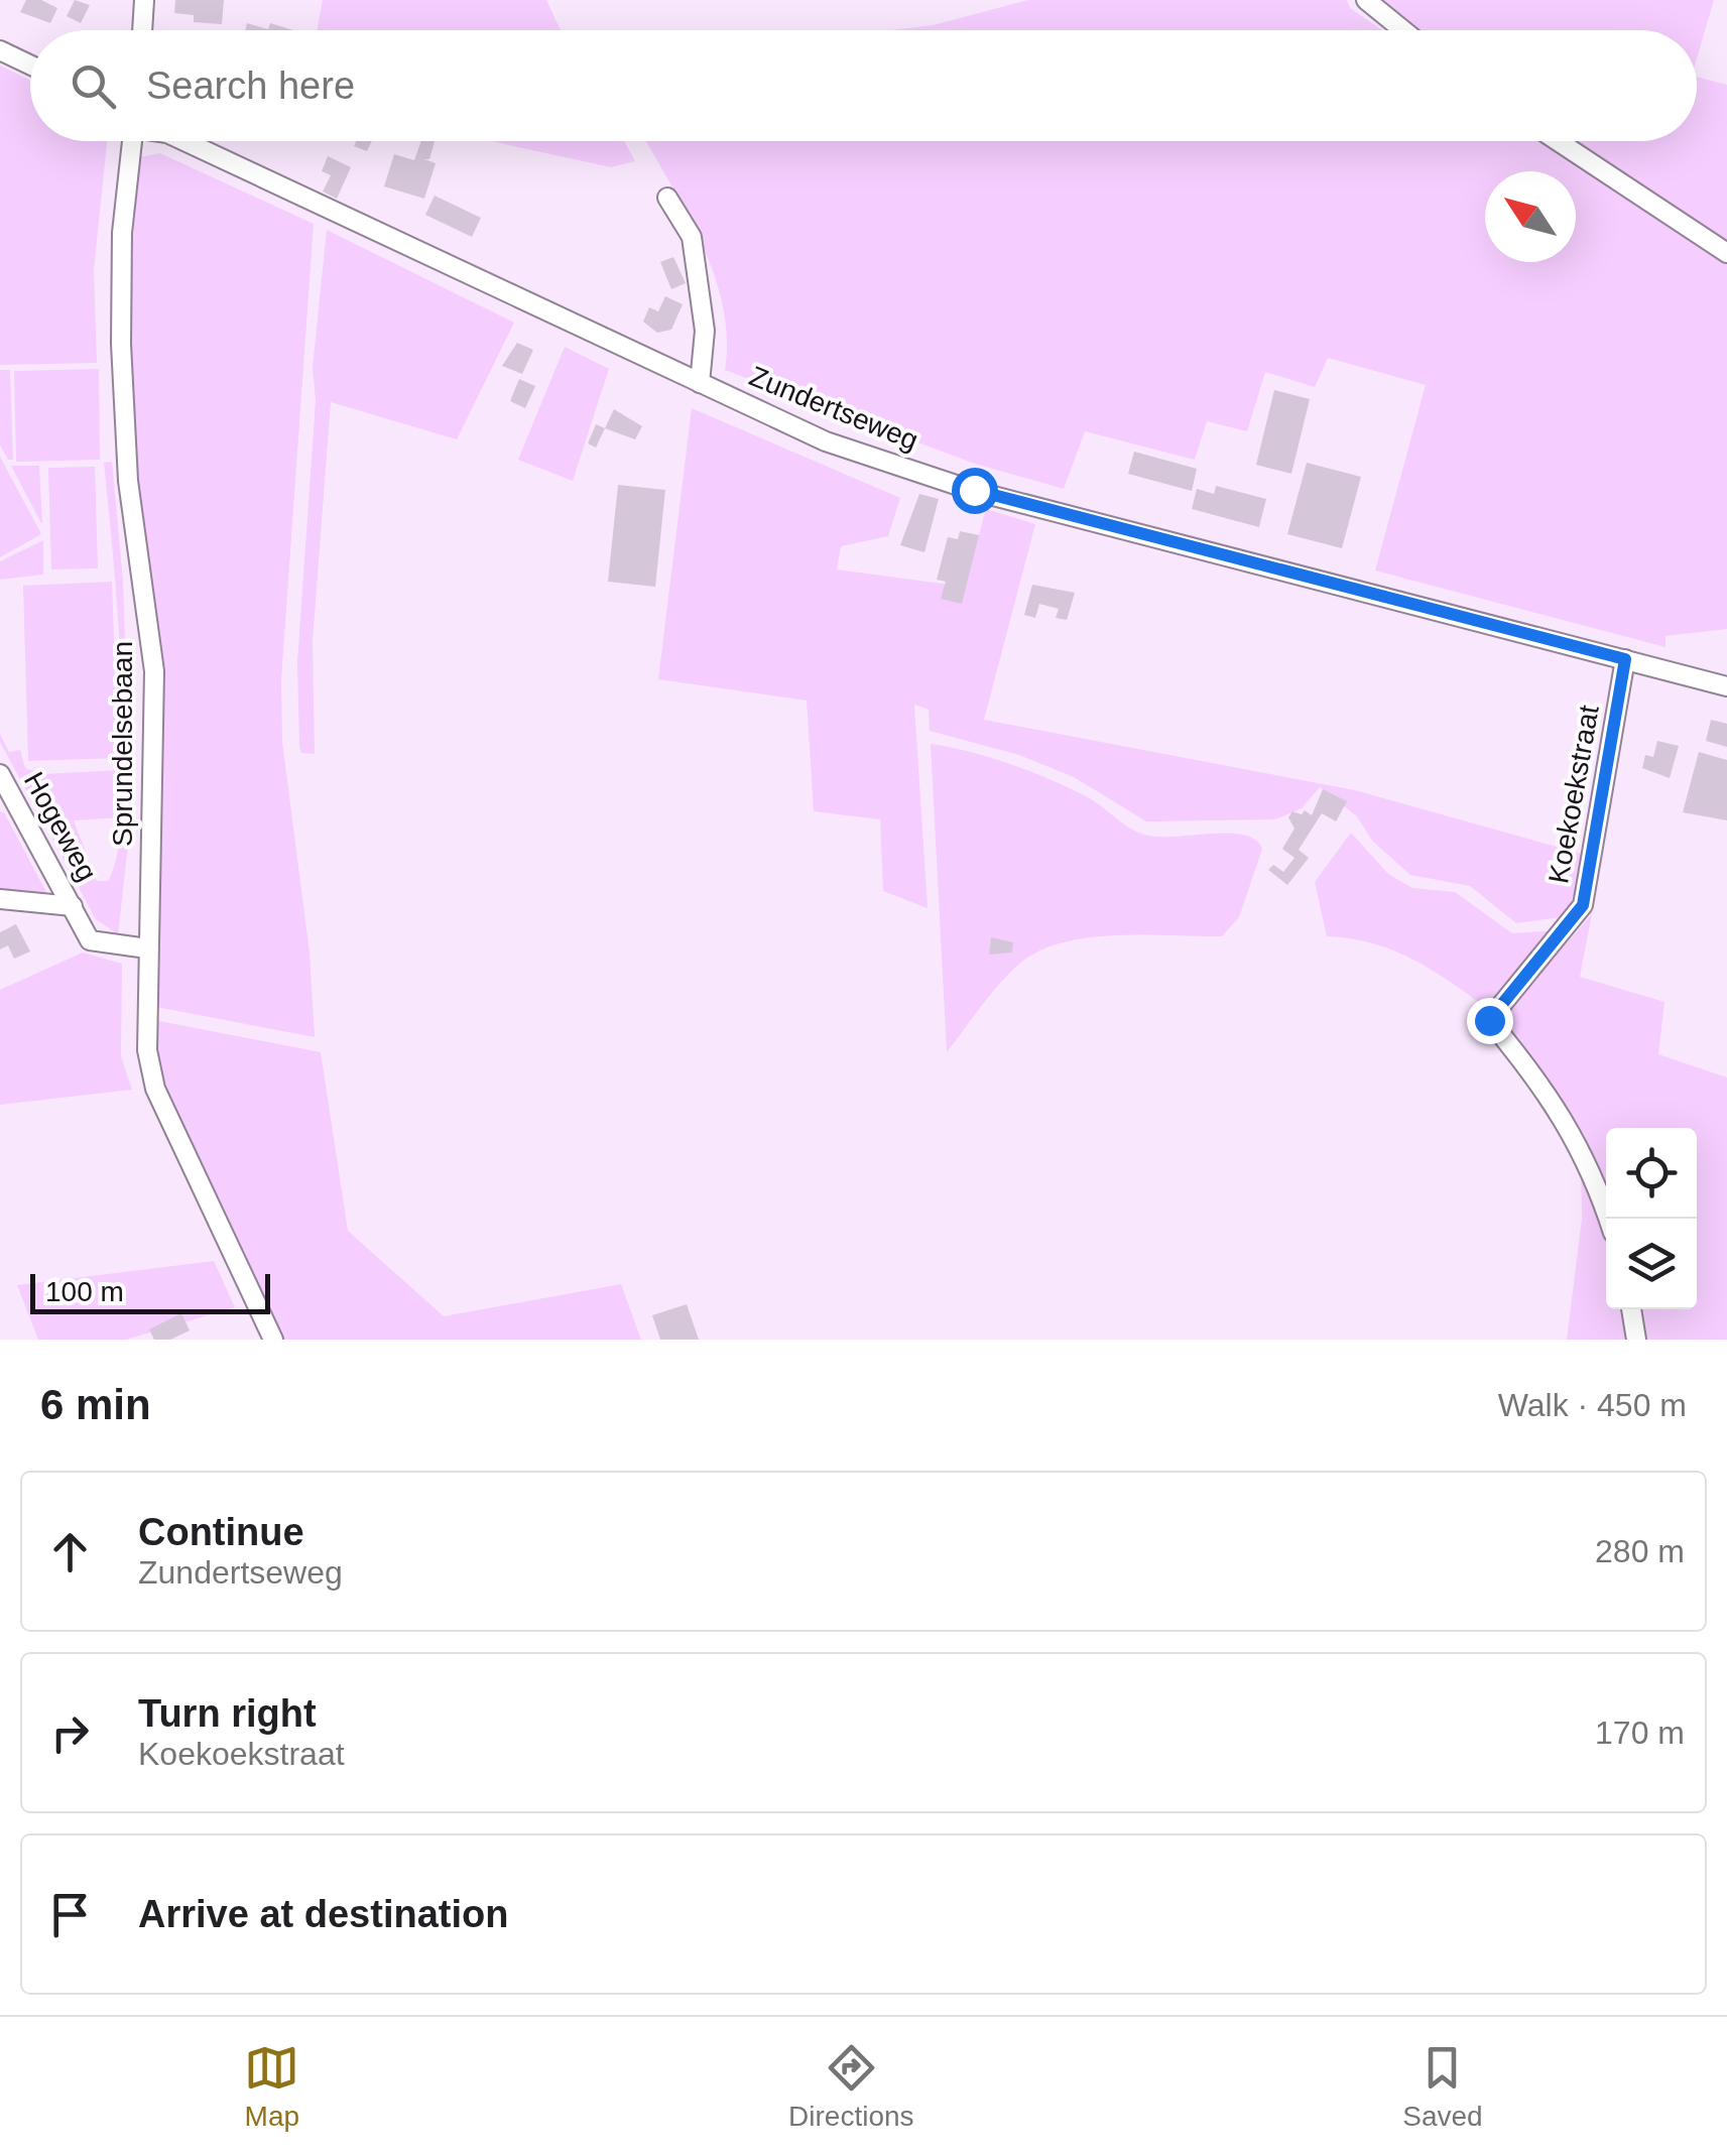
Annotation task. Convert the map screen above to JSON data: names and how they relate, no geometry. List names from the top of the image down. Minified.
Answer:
{"streets":{"street":["Zundertseweg","Sprundelsebaan","Koekoekstraat","Hogeweg"]},"crossings":[["Zundertseweg","Koekoekstraat"],["Sprundelsebaan","Hogeweg"]],"scale_bar":"100 m","north":"top left","page":{"search":"Search here","scale":"100 m","heading":["6 min","Walk · 450 m"],"list":[["Continue","Zundertseweg","280 m"],["Turn right","Koekoekstraat","170 m"],"Arrive at destination"],"nav":["Map","Directions","Saved"]}}
